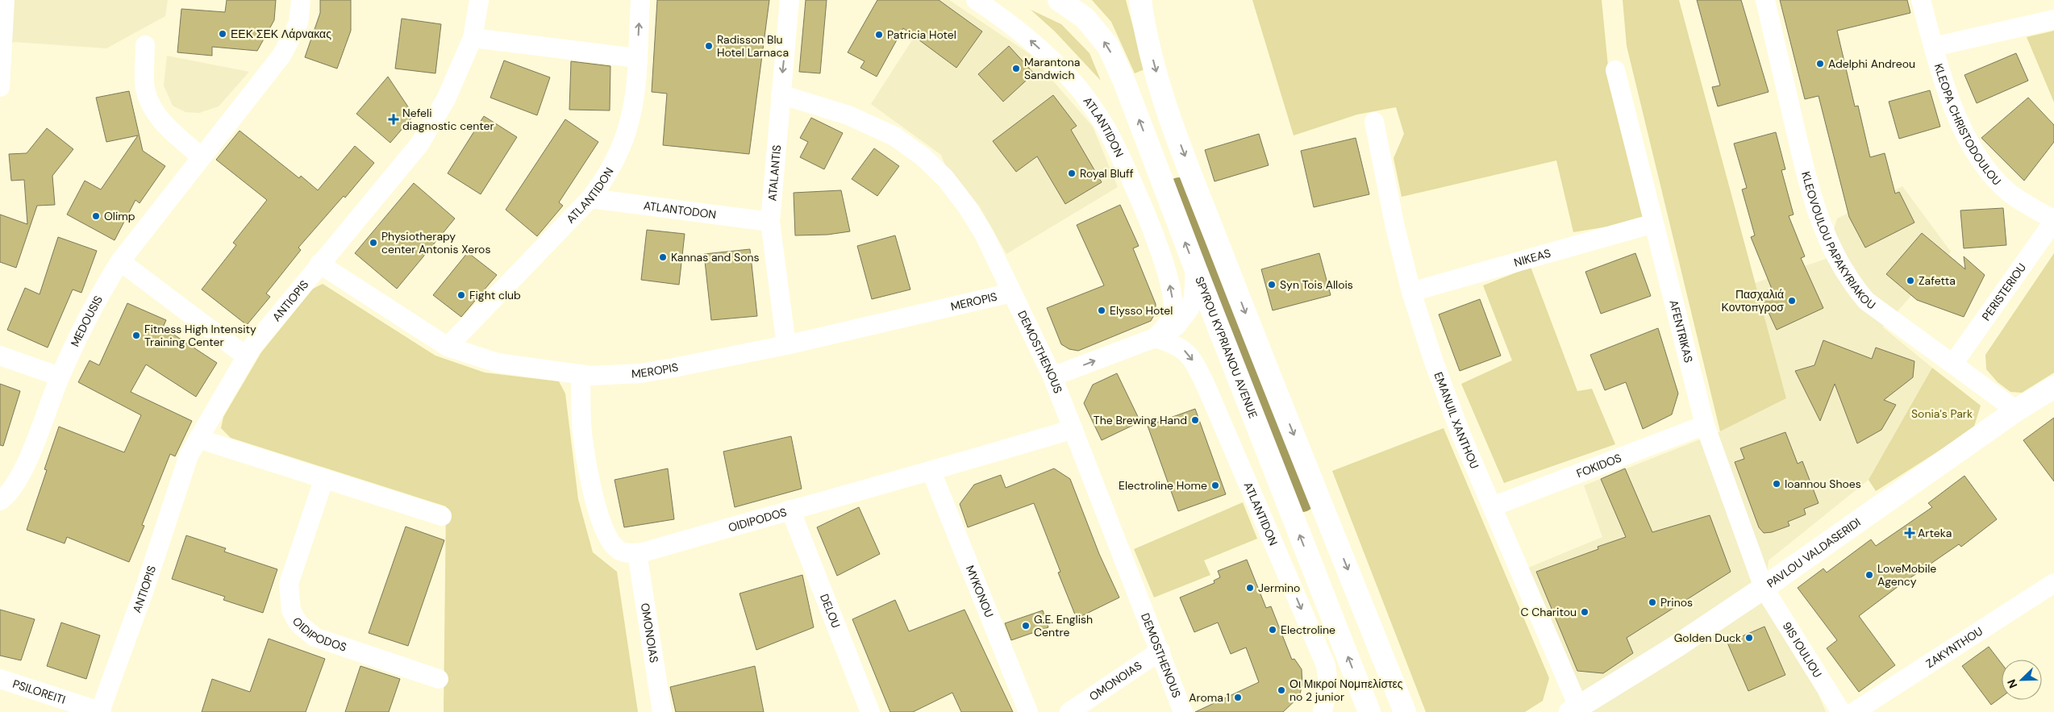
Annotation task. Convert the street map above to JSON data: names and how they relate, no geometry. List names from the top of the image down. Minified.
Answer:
{"streets":{"main road":["SPYROU KYPRIANOU AVENUE","PAVLOU VALDASERIDI"],"street":["KLEOPA CHRISTODOULOU","ATLANTIDON","ATALANTIS","ATLANTODON","KLEOVOULOU PAPAKYRIAKOU","NIKEAS","PERISTERIOU","ANTIOPIS","MEROPIS","MEDOUSIS","AFENTRIKAS","DEMOSTHENOUS","EMANUIL XANTHOU","FOKIDOS","OIDIPODOS","MYKONOU","DELOU","OMONOIAS","ZAKYNTHOU","9IS IOULIOU","PSILOREITI"]},"crossings":[["KLEOPA CHRISTODOULOU","PERISTERIOU"],["ATLANTIDON","ATLANTODON"],["ATLANTIDON","MEROPIS"],["ATLANTIDON","SPYROU KYPRIANOU AVENUE"],["ATLANTIDON","DEMOSTHENOUS"],["ATALANTIS","ATLANTODON"],["ATALANTIS","MEROPIS"],["ATALANTIS","DEMOSTHENOUS"],["KLEOVOULOU PAPAKYRIAKOU","PERISTERIOU"],["KLEOVOULOU PAPAKYRIAKOU","PAVLOU VALDASERIDI"],["NIKEAS","AFENTRIKAS"],["NIKEAS","EMANUIL XANTHOU"],["ANTIOPIS","MEROPIS"],["ANTIOPIS","PSILOREITI"],["MEROPIS","DEMOSTHENOUS"],["MEROPIS","OIDIPODOS"],["AFENTRIKAS","FOKIDOS"],["AFENTRIKAS","PAVLOU VALDASERIDI"],["AFENTRIKAS","9IS IOULIOU"],["DEMOSTHENOUS","OIDIPODOS"],["DEMOSTHENOUS","OMONOIAS"],["EMANUIL XANTHOU","FOKIDOS"],["EMANUIL XANTHOU","PAVLOU VALDASERIDI"],["OIDIPODOS","MYKONOU"],["OIDIPODOS","DELOU"],["OIDIPODOS","OMONOIAS"],["PAVLOU VALDASERIDI","9IS IOULIOU"]],"parks":["Sonia's Park"],"places":{"other":["ΕΕΚ ΣΕΚ Λάρνακας","Patricia Hotel","Radisson Blu Hotel Larnaca","Adelphi Andreou","Marantona Sandwich","Royal Bluff","Olimp","Physiotherapy center Antonis Xeros","Kannas and Sons","Zafetta","Syn Tois Allois","Fight club","Πασχαλιά Κοντοπγροσ","Elysso Hotel","Fitness High Intensity Training Center","The Brewing Hand","Ioannou Shoes","Electroline Home","LoveMobile Agency","Jermino","Prinos","C Charitou","G.E. English Centre","Electroline","Golden Duck","Οι Μικροί Νομπελίστες no 2 junior","Aroma 1"],"health":["Nefeli diagnostic center","Arteka"]},"north":"bottom left"}
